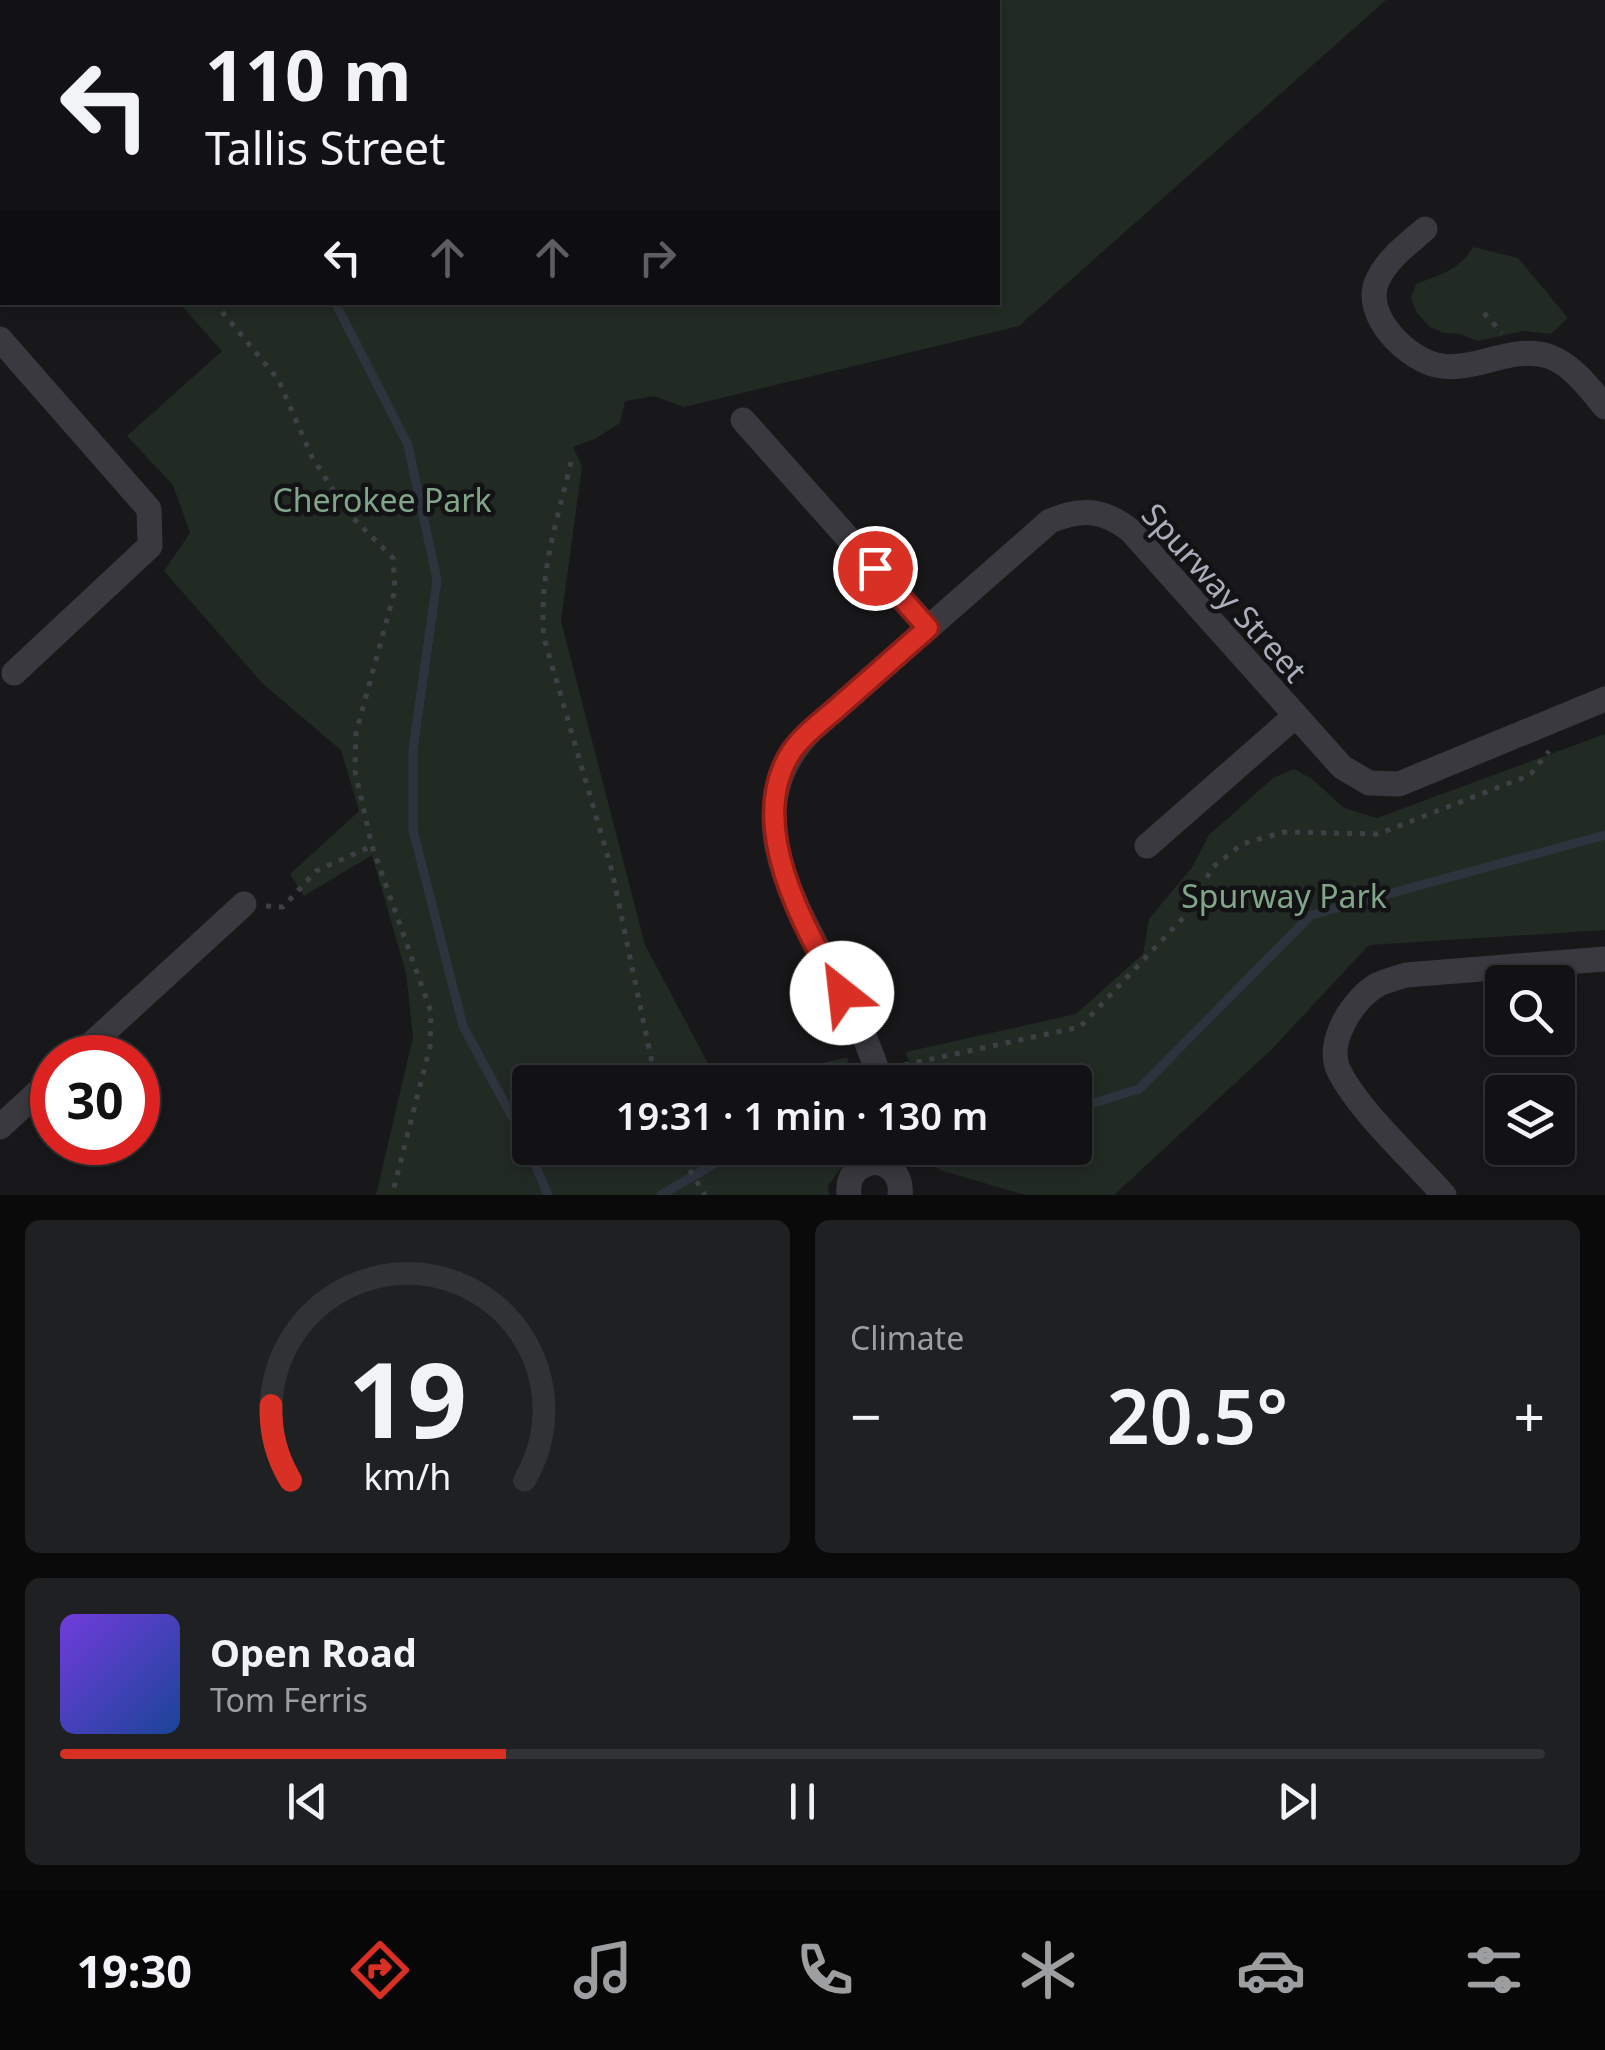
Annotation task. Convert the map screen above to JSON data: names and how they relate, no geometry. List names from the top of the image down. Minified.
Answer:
{"streets":{"street":["Spurway Street"]},"parks":["Cherokee Park","Spurway Park"],"page":{"turn":["110 m","Tallis Street"],"limit":"30","trip":"19:31 · 1 min · 130 m","tile":"Climate","heat":["−","20.5°","+"],"song":["Open Road","Tom Ferris"],"tabs":"19:30","gauge":["19","km/h"]}}
